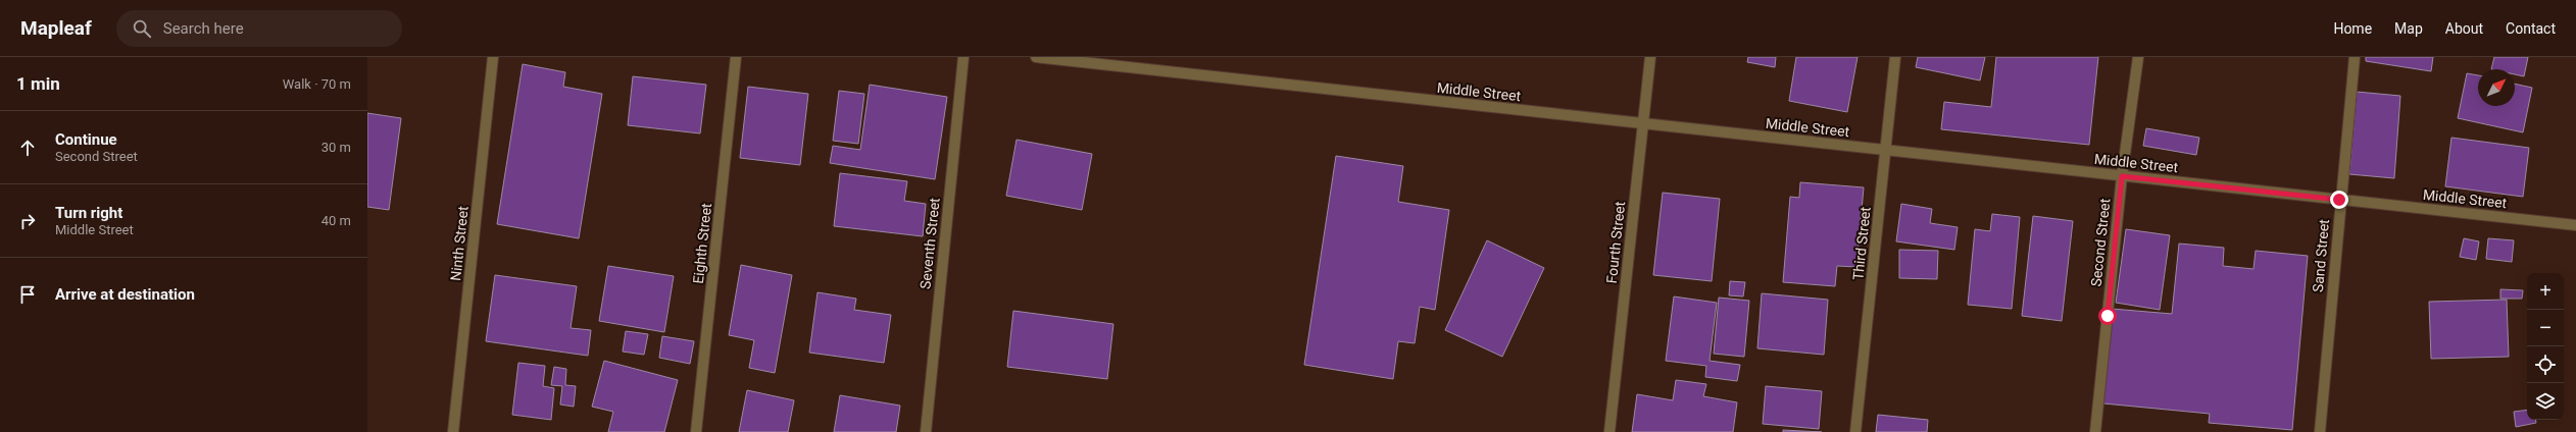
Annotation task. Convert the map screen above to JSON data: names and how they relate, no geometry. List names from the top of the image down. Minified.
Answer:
{"streets":{"street":["Middle Street","Fourth Street","Second Street","Ninth Street","Eighth Street","Seventh Street","Third Street","Sand Street"]},"crossings":[["Middle Street","Fourth Street"],["Middle Street","Second Street"],["Middle Street","Third Street"],["Middle Street","Sand Street"]],"north":"top right","page":{"header":"Mapleaf","search":"Search here","nav":["Home","Map","About","Contact"],"heading":["1 min","Walk · 70 m"],"list":[["Continue","Second Street","30 m"],["Turn right","Middle Street","40 m"],"Arrive at destination"],"map_buttons":["+","−"]}}
